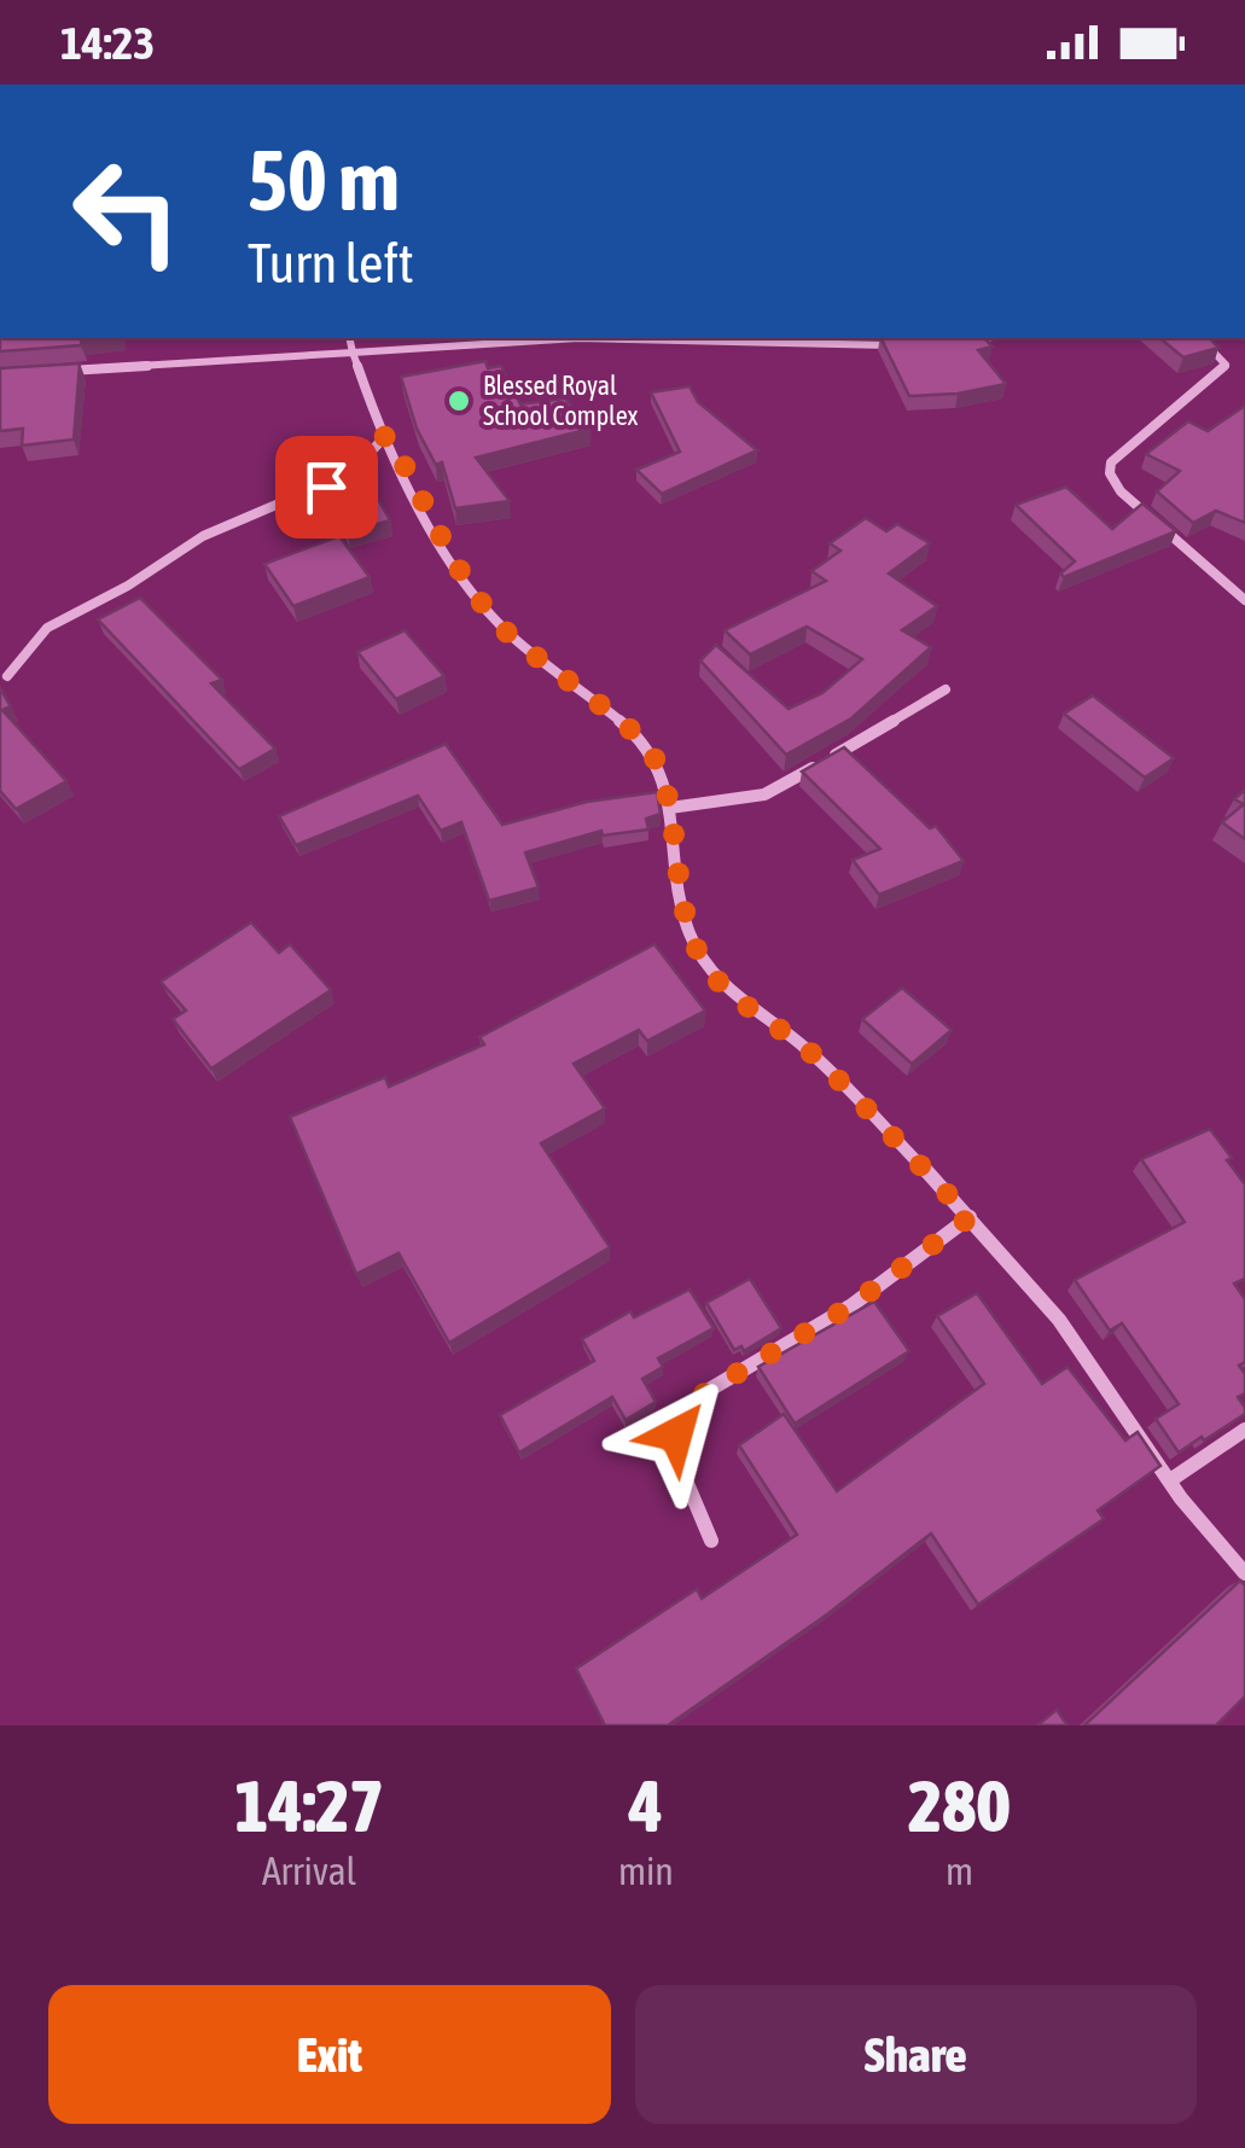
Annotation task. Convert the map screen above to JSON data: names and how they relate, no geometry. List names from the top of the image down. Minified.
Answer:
{"places":["Blessed Royal School Complex"],"page":{"status":"14:23","turn":["50 m","Turn left"],"eta":["14:27","Arrival","4","min","280","m"],"buttons":["Exit","Share"]}}
